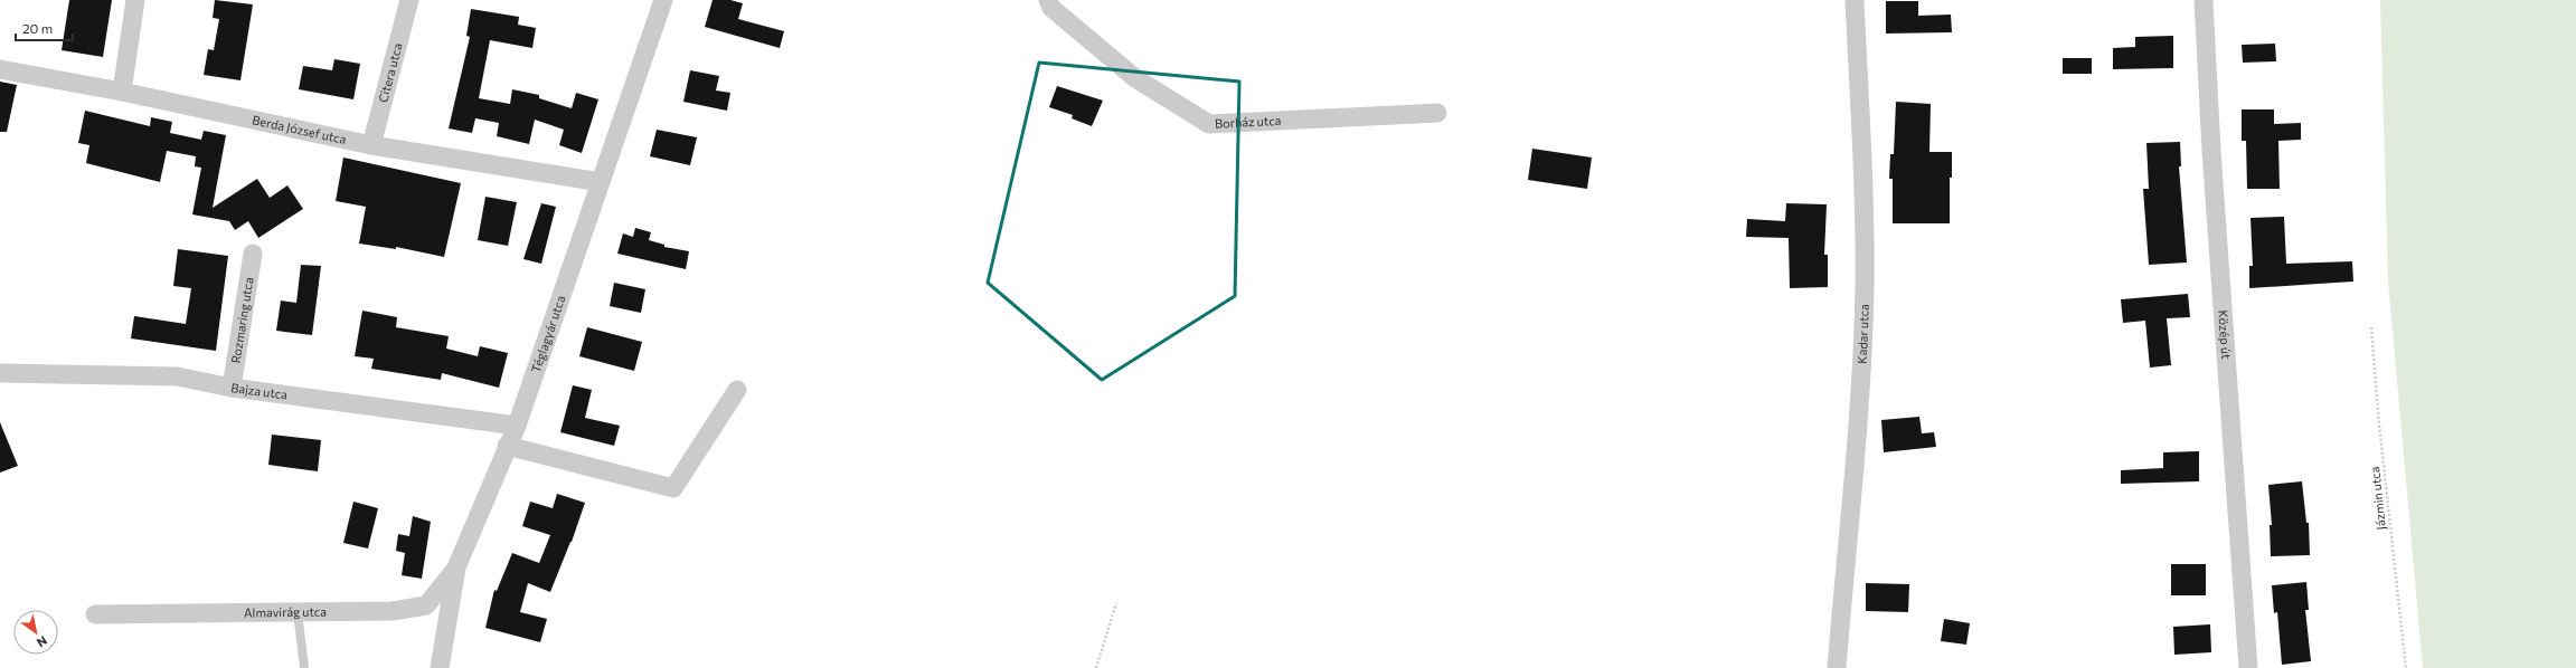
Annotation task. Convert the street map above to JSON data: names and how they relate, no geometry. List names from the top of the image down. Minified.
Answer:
{"streets":{"street":["Citera utca","Borház utca","Berda József utca","Rozmaring utca","Téglagyár utca","Kadar utca","Közép út","Bajza utca","Almavirág utca"],"path":["Jázmin utca"]},"crossings":[["Citera utca","Berda József utca"],["Berda József utca","Téglagyár utca"],["Rozmaring utca","Bajza utca"],["Téglagyár utca","Bajza utca"],["Téglagyár utca","Almavirág utca"]],"scale_bar":"20 m","north":"bottom right"}
